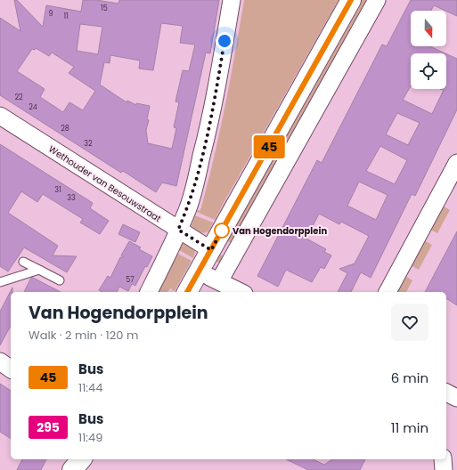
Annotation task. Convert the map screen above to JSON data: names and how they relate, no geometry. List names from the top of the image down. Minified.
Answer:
{"streets":{"street":["Wethouder van Besouwstraat"]},"places":["Van Hogendorpplein"],"lines":["bus line 45"],"house_numbers":["15","9","11","22","24","28","32","31","33","57"],"north":"bottom","page":{"on_map":"45","heading":["Van Hogendorpplein","Walk · 2 min · 120 m"],"list":[{"mark":"45","name":"Bus","note":"11:44","value":"6 min"},{"mark":"295","name":"Bus","note":"11:49","value":"11 min"}]}}
